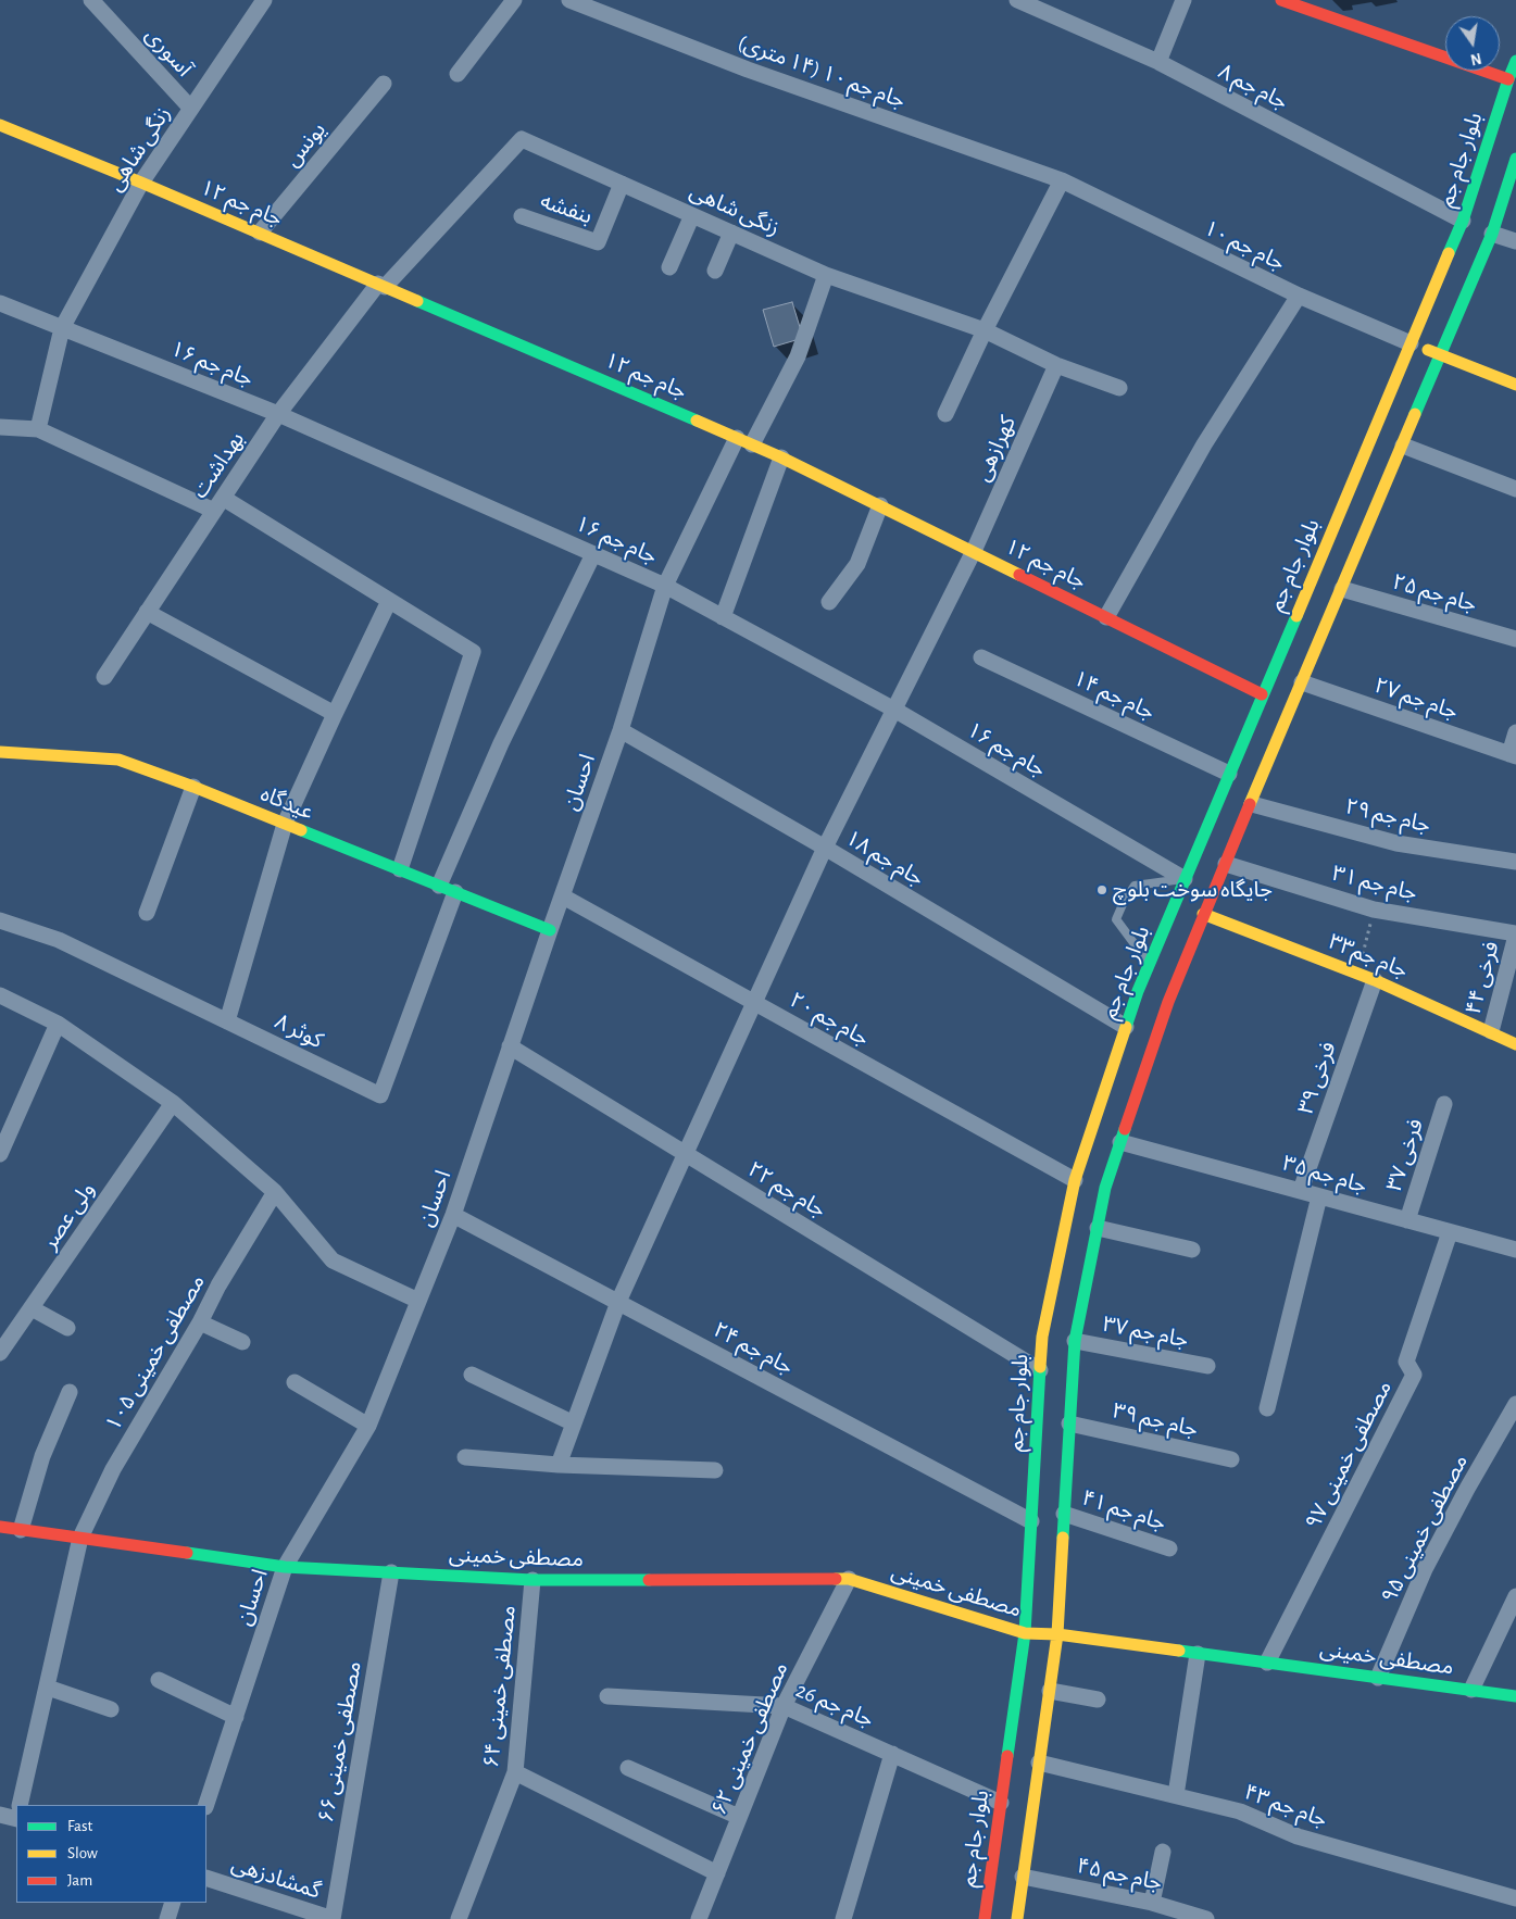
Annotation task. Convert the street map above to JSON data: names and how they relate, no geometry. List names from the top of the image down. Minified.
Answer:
{"streets":{"main road":["بلوار جام جم","جام جم ۱۲","عیدگاه","جام جم۳۳","مصطفی خمینی"],"street":["آسوری","جام جم ۱۰ (۱۴ متری)","جام جم ۸","یونس","زنگی شاهی","بنفشه","جام جم ۱۰","جام جم ۱۶","کهرازهی","بهداشت","جام جم ۲۵","جام جم ۱۴","جام جم ۲۷","احسان","جام جم ۲۹","جام جم ۱۸","جام جم ۳۱","فرخی ۴۴","جام جم ۲۰","کوثر ۸","فرخی ۳۹","فرخی ۳۷","جام جم ۳۵","جام جم ۲۲","ولی عصر","جام جم ۳۷","جام جم ۲۴","مصطفی خمینی ۱۰۵","جام جم ۳۹","مصطفی خمینی ۹۷","جام جم ۴۱","مصطفی خمینی ۹۵","مصطفی خمینی ۶۴","جام جم 26","مصطفی خمینی ۶۲","مصطفی خمینی ۶۶","جام جم ۴۳","جام جم ۴۵","گمشادزهی"]},"crossings":[["آسوری","زنگی شاهی"],["جام جم ۱۰ (۱۴ متری)","جام جم ۱۰"],["جام جم ۸","بلوار جام جم"],["یونس","جام جم ۱۲"],["زنگی شاهی","جام جم ۱۲"],["زنگی شاهی","بنفشه"],["زنگی شاهی","جام جم ۱۶"],["زنگی شاهی","کهرازهی"],["زنگی شاهی","بهداشت"],["زنگی شاهی","احسان"],["بلوار جام جم","جام جم ۱۲"],["بلوار جام جم","جام جم ۱۰"],["بلوار جام جم","جام جم ۱۶"],["بلوار جام جم","جام جم ۲۵"],["بلوار جام جم","جام جم ۱۴"],["بلوار جام جم","جام جم ۲۷"],["بلوار جام جم","جام جم ۲۹"],["بلوار جام جم","جام جم ۱۸"],["بلوار جام جم","جام جم ۳۱"],["بلوار جام جم","جام جم۳۳"],["بلوار جام جم","جام جم ۲۰"],["بلوار جام جم","جام جم ۳۵"],["بلوار جام جم","جام جم ۲۲"],["بلوار جام جم","جام جم ۳۷"],["بلوار جام جم","جام جم ۲۴"],["بلوار جام جم","جام جم ۳۹"],["بلوار جام جم","جام جم ۴۱"],["بلوار جام جم","مصطفی خمینی"],["بلوار جام جم","جام جم 26"],["بلوار جام جم","جام جم ۴۳"],["بلوار جام جم","جام جم ۴۵"],["جام جم ۱۲","کهرازهی"],["جام جم ۱۲","بهداشت"],["جام جم ۱۲","احسان"],["جام جم ۱۶","کهرازهی"],["جام جم ۱۶","بهداشت"],["جام جم ۱۶","احسان"],["کهرازهی","جام جم ۱۸"],["کهرازهی","جام جم ۲۰"],["کهرازهی","جام جم ۲۲"],["کهرازهی","جام جم ۲۴"],["احسان","عیدگاه"],["احسان","جام جم ۱۸"],["احسان","جام جم ۲۰"],["احسان","جام جم ۲۲"],["احسان","جام جم ۲۴"],["احسان","مصطفی خمینی"],["عیدگاه","کوثر ۸"],["جام جم ۳۱","فرخی ۴۴"],["جام جم۳۳","فرخی ۴۴"],["جام جم۳۳","فرخی ۳۹"],["فرخی ۳۹","جام جم ۳۵"],["فرخی ۳۷","جام جم ۳۵"],["جام جم ۳۵","مصطفی خمینی ۹۷"],["مصطفی خمینی ۱۰۵","مصطفی خمینی"],["مصطفی خمینی ۹۷","مصطفی خمینی"],["مصطفی خمینی ۹۵","مصطفی خمینی"],["مصطفی خمینی","مصطفی خمینی ۶۴"],["مصطفی خمینی","مصطفی خمینی ۶۲"],["مصطفی خمینی","مصطفی خمینی ۶۶"],["جام جم 26","مصطفی خمینی ۶۲"],["مصطفی خمینی ۶۶","گمشادزهی"]],"places":["جایگاه سوخت بلوچ"],"legend":["Fast","Slow","Jam"],"north":"bottom"}
